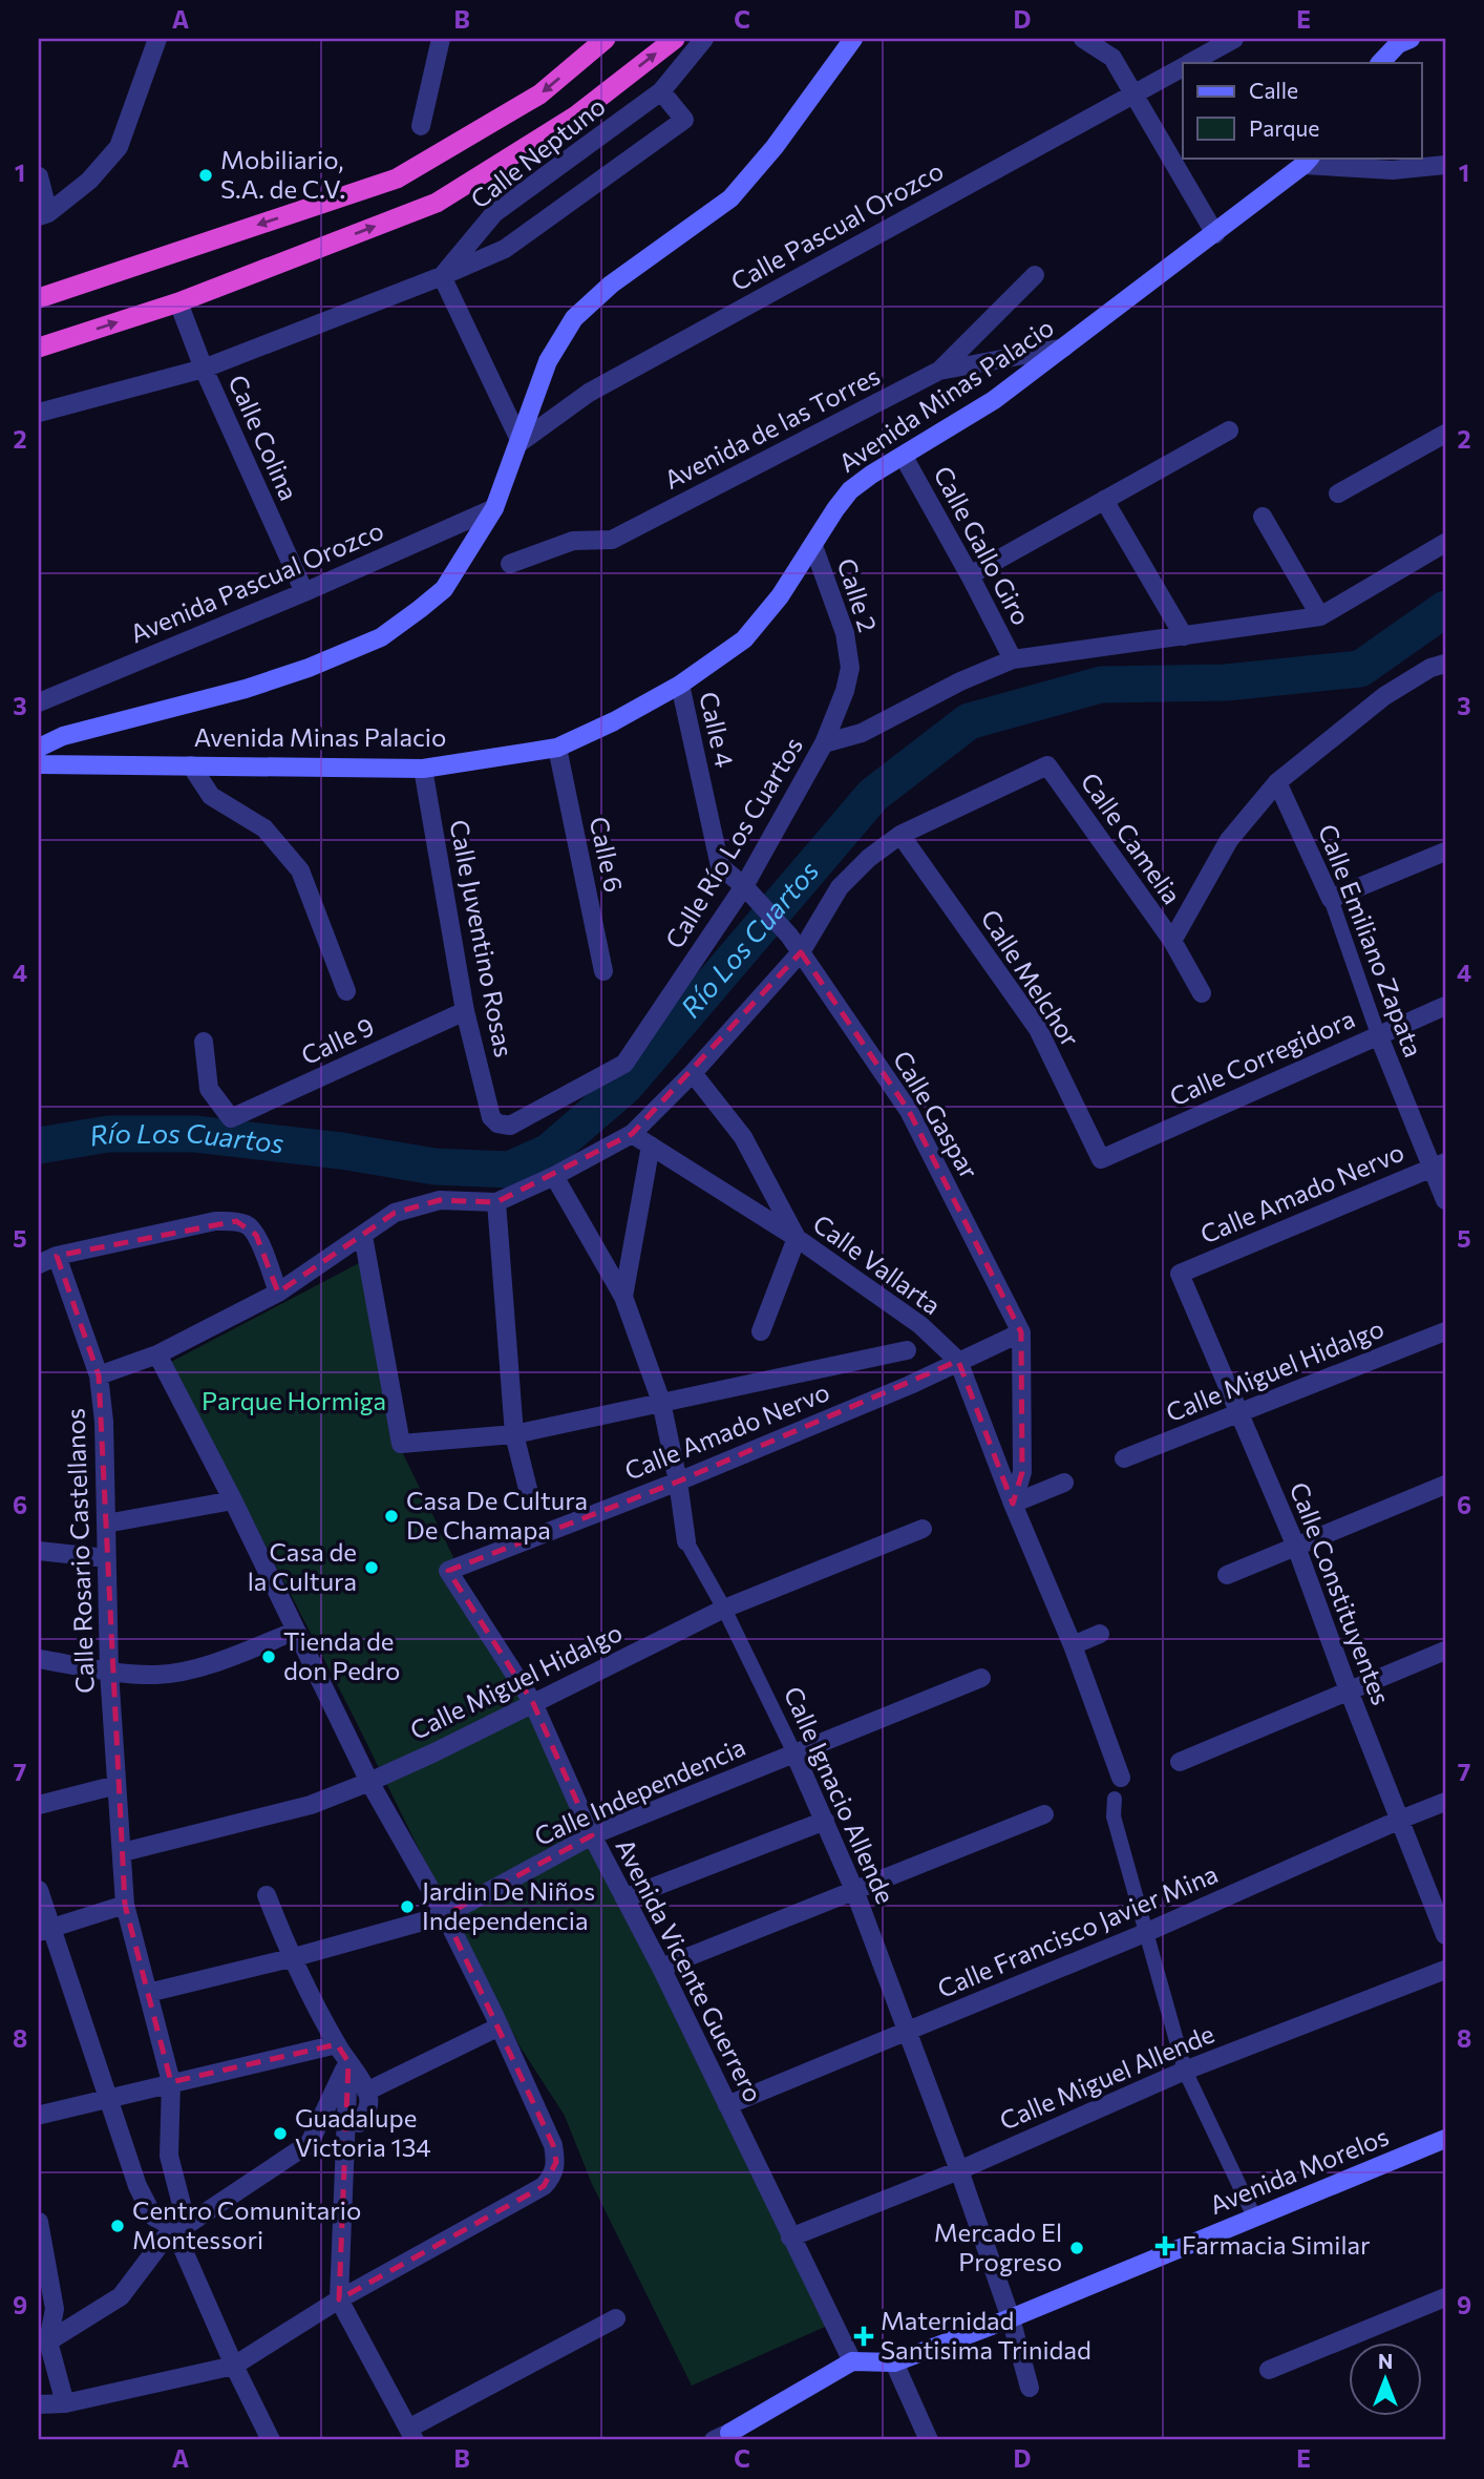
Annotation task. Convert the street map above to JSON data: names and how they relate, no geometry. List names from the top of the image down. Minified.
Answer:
{"streets":{"main road":["Avenida Minas Palacio","Avenida Morelos"],"street":["Calle Neptuno","Calle Pascual Orozco","Avenida de las Torres","Calle Colina","Calle Gallo Giro","Avenida Pascual Orozco","Calle 2","Calle 4","Calle Camelia","Calle Río Los Cuartos","Calle 6","Calle Juventino Rosas","Calle Emiliano Zapata","Calle Melchor","Calle 9","Calle Corregidora","Calle Gaspar","Calle Amado Nervo","Calle Vallarta","Calle Miguel Hidalgo","Calle Rosario Castellanos","Calle Constituyentes","Calle Independencia","Calle Ignacio Allende","Calle Francisco Javier Mina","Avenida Vicente Guerrero","Calle Miguel Allende"]},"crossings":[["Avenida Minas Palacio","Avenida de las Torres"],["Avenida Minas Palacio","Calle Gallo Giro"],["Avenida Minas Palacio","Calle 2"],["Avenida Minas Palacio","Calle 4"],["Avenida Minas Palacio","Calle 6"],["Avenida Minas Palacio","Calle Juventino Rosas"],["Calle Colina","Avenida Pascual Orozco"],["Calle Gallo Giro","Calle Río Los Cuartos"],["Calle 2","Calle Río Los Cuartos"],["Calle 4","Calle Río Los Cuartos"],["Calle 4","Calle Gaspar"],["Calle Camelia","Calle Melchor"],["Calle Río Los Cuartos","Calle Juventino Rosas"],["Calle Río Los Cuartos","Calle Gaspar"],["Calle Juventino Rosas","Calle 9"],["Calle Emiliano Zapata","Calle Corregidora"],["Calle Emiliano Zapata","Calle Amado Nervo"],["Calle Melchor","Calle Corregidora"],["Calle Gaspar","Calle Amado Nervo"],["Calle Amado Nervo","Calle Vallarta"],["Calle Amado Nervo","Calle Constituyentes"],["Calle Amado Nervo","Calle Ignacio Allende"],["Calle Amado Nervo","Avenida Vicente Guerrero"],["Calle Miguel Hidalgo","Calle Rosario Castellanos"],["Calle Miguel Hidalgo","Calle Constituyentes"],["Calle Miguel Hidalgo","Calle Ignacio Allende"],["Calle Miguel Hidalgo","Avenida Vicente Guerrero"],["Calle Constituyentes","Calle Francisco Javier Mina"],["Calle Independencia","Calle Ignacio Allende"],["Calle Independencia","Avenida Vicente Guerrero"],["Calle Ignacio Allende","Calle Francisco Javier Mina"],["Calle Ignacio Allende","Calle Miguel Allende"],["Calle Ignacio Allende","Avenida Morelos"],["Calle Francisco Javier Mina","Avenida Vicente Guerrero"],["Avenida Vicente Guerrero","Calle Miguel Allende"],["Avenida Vicente Guerrero","Avenida Morelos"]],"water":["Río Los Cuartos"],"parks":["Parque Hormiga"],"places":{"other":["Mobiliario, S.A. de C.V.","Casa De Cultura De Chamapa","Casa de la Cultura","Tienda de don Pedro","Jardin De Niños Independencia","Guadalupe Victoria 134","Centro Comunitario Montessori","Mercado El Progreso"],"health":["Farmacia Similar","Maternidad Santisima Trinidad"]},"legend":["Calle","Parque"],"north":"top","grid":{"columns":["A","B","C","D","E"],"rows":["1","2","3","4","5","6","7","8","9"]}}
